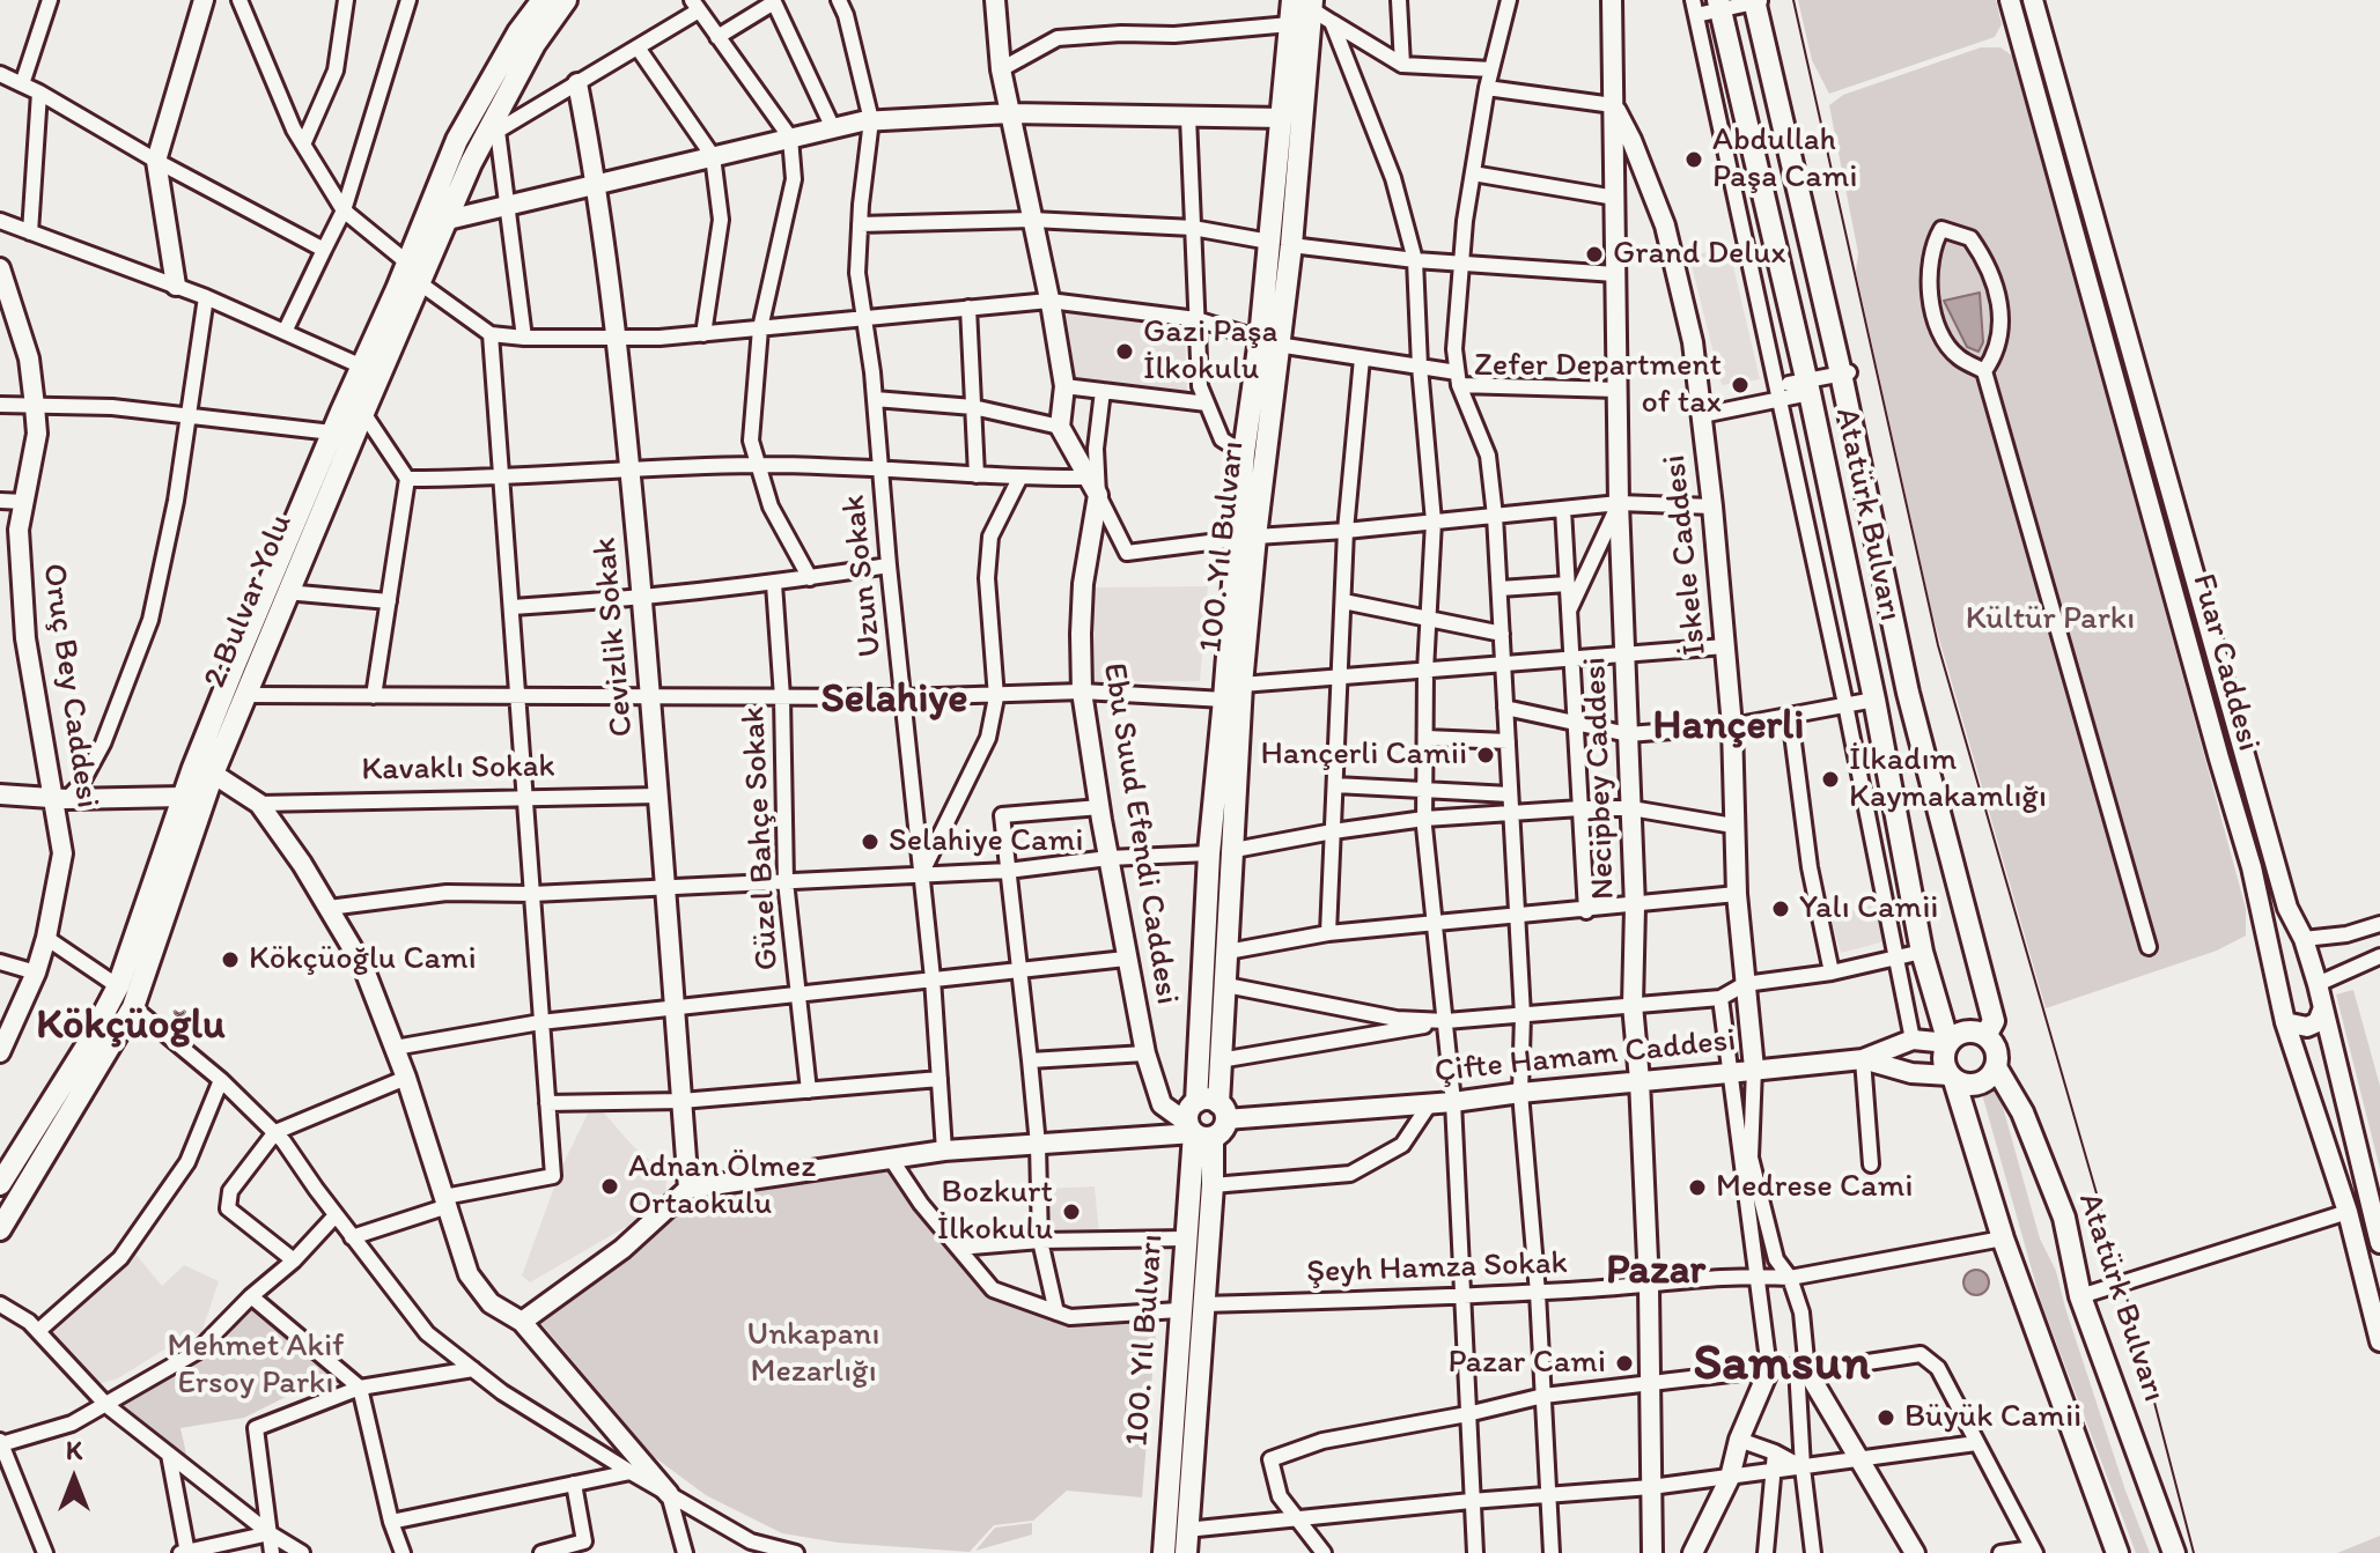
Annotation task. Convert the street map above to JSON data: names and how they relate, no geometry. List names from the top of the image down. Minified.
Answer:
{"streets":{"main road":["Atatürk Bulvarı","100. Yıl Bulvarı","İskele Caddesi","2.Bulvar Yolu","Cevizlik Sokak","Fuar Caddesi","Oruç Bey Caddesi","Necipbey Caddesi","Ebu Suud Efendi Caddesi","Çifte Hamam Caddesi"],"street":["Uzun Sokak","Kavaklı Sokak","Güzel Bahçe Sokak","Şeyh Hamza Sokak"]},"crossings":[["Atatürk Bulvarı","Çifte Hamam Caddesi"],["100. Yıl Bulvarı","Ebu Suud Efendi Caddesi"],["100. Yıl Bulvarı","Çifte Hamam Caddesi"],["100. Yıl Bulvarı","Şeyh Hamza Sokak"],["İskele Caddesi","Necipbey Caddesi"],["İskele Caddesi","Çifte Hamam Caddesi"],["Uzun Sokak","Çifte Hamam Caddesi"],["Cevizlik Sokak","Kavaklı Sokak"],["Cevizlik Sokak","Çifte Hamam Caddesi"],["Necipbey Caddesi","Çifte Hamam Caddesi"],["Necipbey Caddesi","Şeyh Hamza Sokak"],["Ebu Suud Efendi Caddesi","Çifte Hamam Caddesi"]],"districts":["Selahiye","Hançerli","Kökçüoğlu","Pazar","Samsun"],"parks":["Kültür Parkı","Unkapanı Mezarlığı","Mehmet Akif Ersoy Parkı"],"places":["Abdullah Paşa Cami","Grand Delux","Gazi Paşa İlkokulu","Zefer Department of tax","Hançerli Camii","İlkadım Kaymakamlığı","Selahiye Cami","Yalı Camii","Kökçüoğlu Cami","Adnan Ölmez Ortaokulu","Medrese Cami","Bozkurt İlkokulu","Pazar Cami","Büyük Camii"],"north":"top"}
